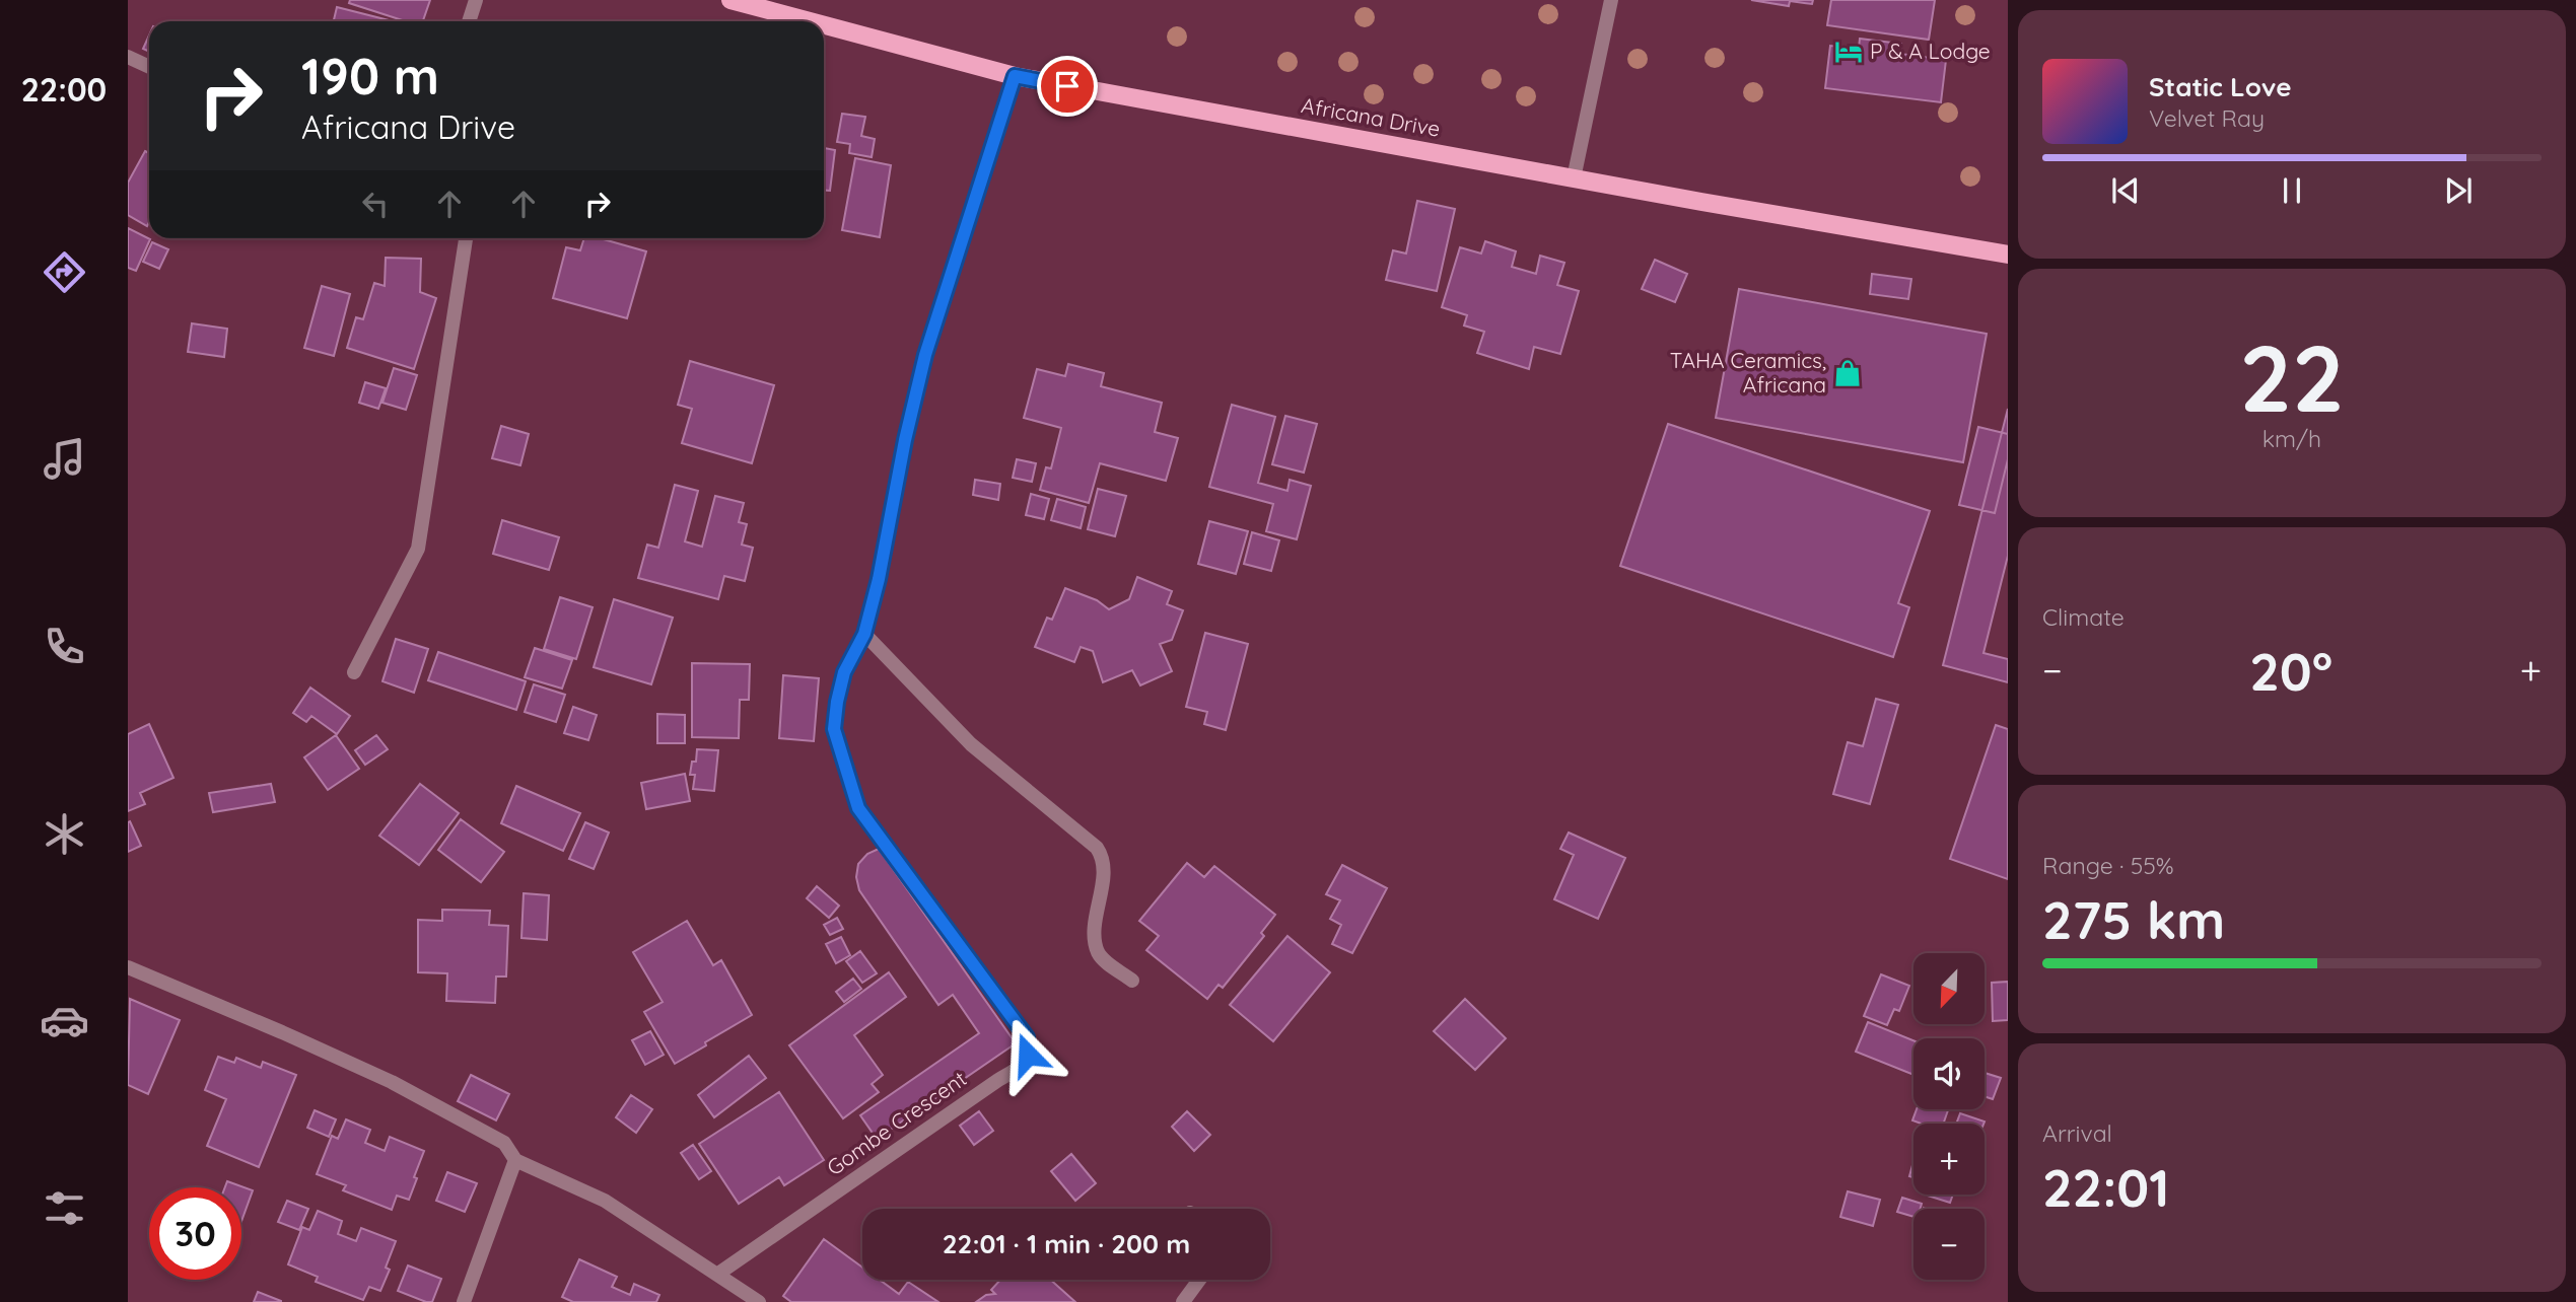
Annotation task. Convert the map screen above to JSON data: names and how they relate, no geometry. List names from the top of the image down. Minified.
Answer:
{"streets":{"main road":["Africana Drive"],"street":["Gombe Crescent"]},"crossings":[["Africana Drive","Gombe Crescent"]],"places":{"hotel":["P & A Lodge"],"shop":["TAHA Ceramics, Africana"]},"north":"bottom left","page":{"tabs":"22:00","turn":["190 m","Africana Drive"],"song":["Static Love","Velvet Ray"],"tile":[["22","km/h"],"Climate",["Range · 55%","275 km"],["Arrival","22:01"]],"heat":["−","20°","+"],"map_buttons":["+","−"],"limit":"30","trip":"22:01 · 1 min · 200 m"}}
